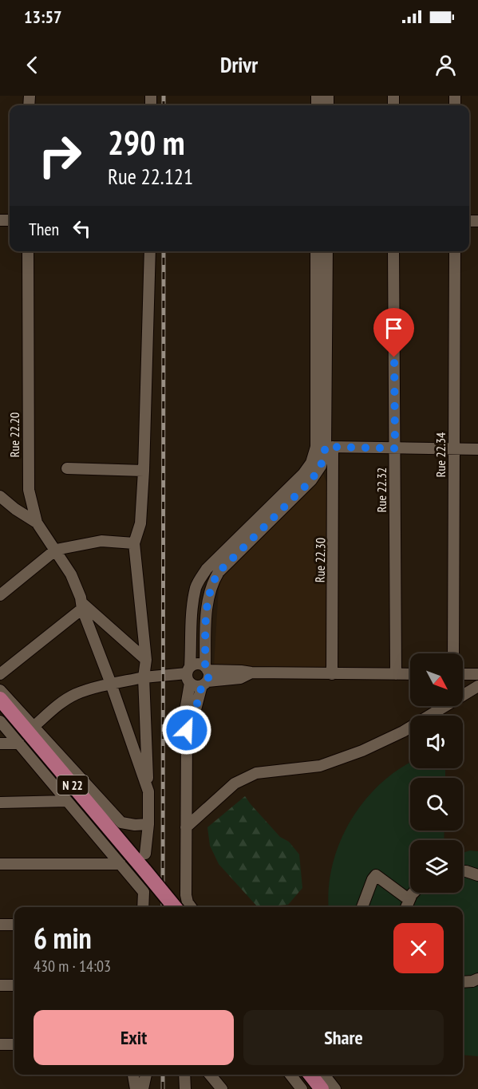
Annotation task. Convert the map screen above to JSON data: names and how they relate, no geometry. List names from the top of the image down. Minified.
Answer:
{"streets":{"main road":["N 22"],"street":["Rue 22.20","Rue 22.34","Rue 22.32","Rue 22.30"]},"north":"bottom right","page":{"status":"13:57","header":"Drivr","turn":["290 m","Rue 22.121"],"then":"Then","heading":["6 min","430 m · 14:03"],"buttons":["Exit","Share"]}}
